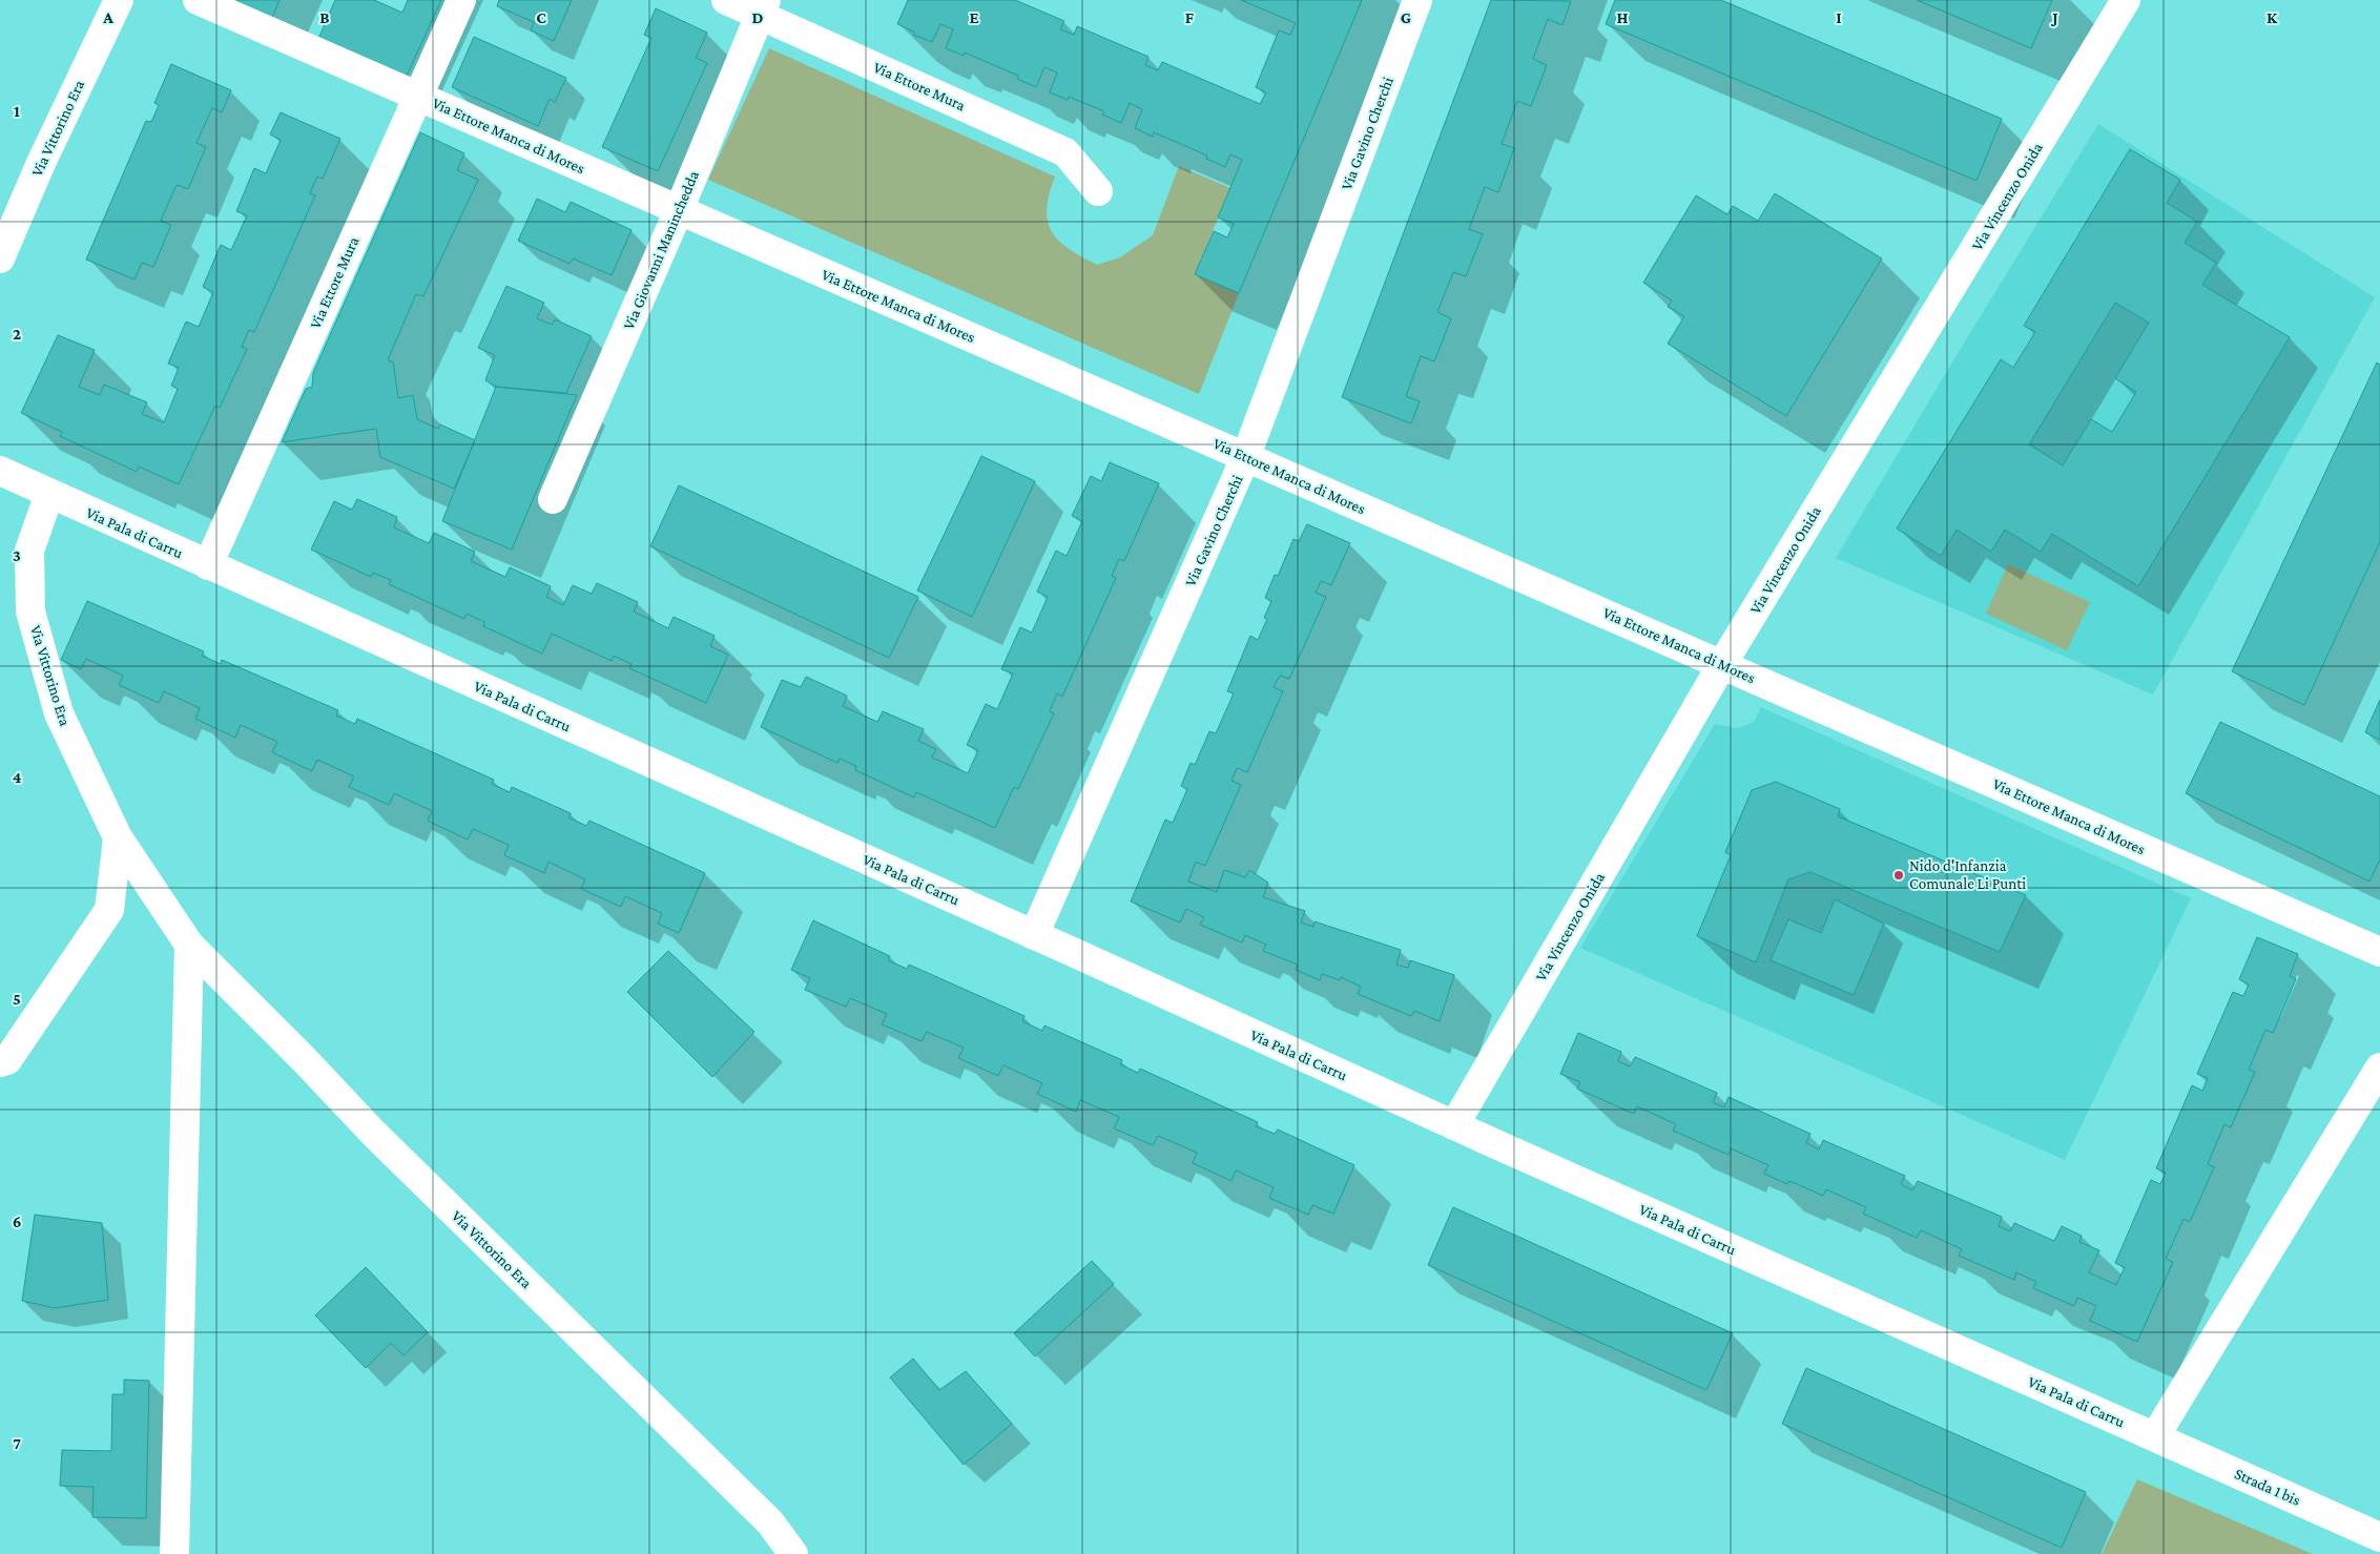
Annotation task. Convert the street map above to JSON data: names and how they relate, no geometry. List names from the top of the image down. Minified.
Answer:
{"streets":{"street":["Via Ettore Mura","Via Vittorino Era","Via Gavino Cherchi","Via Ettore Manca di Mores","Via Vincenzo Onida","Via Giovanni Maninchedda","Via Pala di Carru","Strada 1 bis"]},"crossings":[["Via Ettore Mura","Via Ettore Manca di Mores"],["Via Ettore Mura","Via Giovanni Maninchedda"],["Via Ettore Mura","Via Pala di Carru"],["Via Vittorino Era","Via Pala di Carru"],["Via Gavino Cherchi","Via Ettore Manca di Mores"],["Via Gavino Cherchi","Via Pala di Carru"],["Via Ettore Manca di Mores","Via Vincenzo Onida"],["Via Ettore Manca di Mores","Via Giovanni Maninchedda"],["Via Vincenzo Onida","Via Pala di Carru"],["Via Pala di Carru","Strada 1 bis"]],"places":["Nido d'Infanzia Comunale Li Punti"],"grid":{"columns":["A","B","C","D","E","F","G","H","I","J","K"],"rows":["1","2","3","4","5","6","7"]}}
